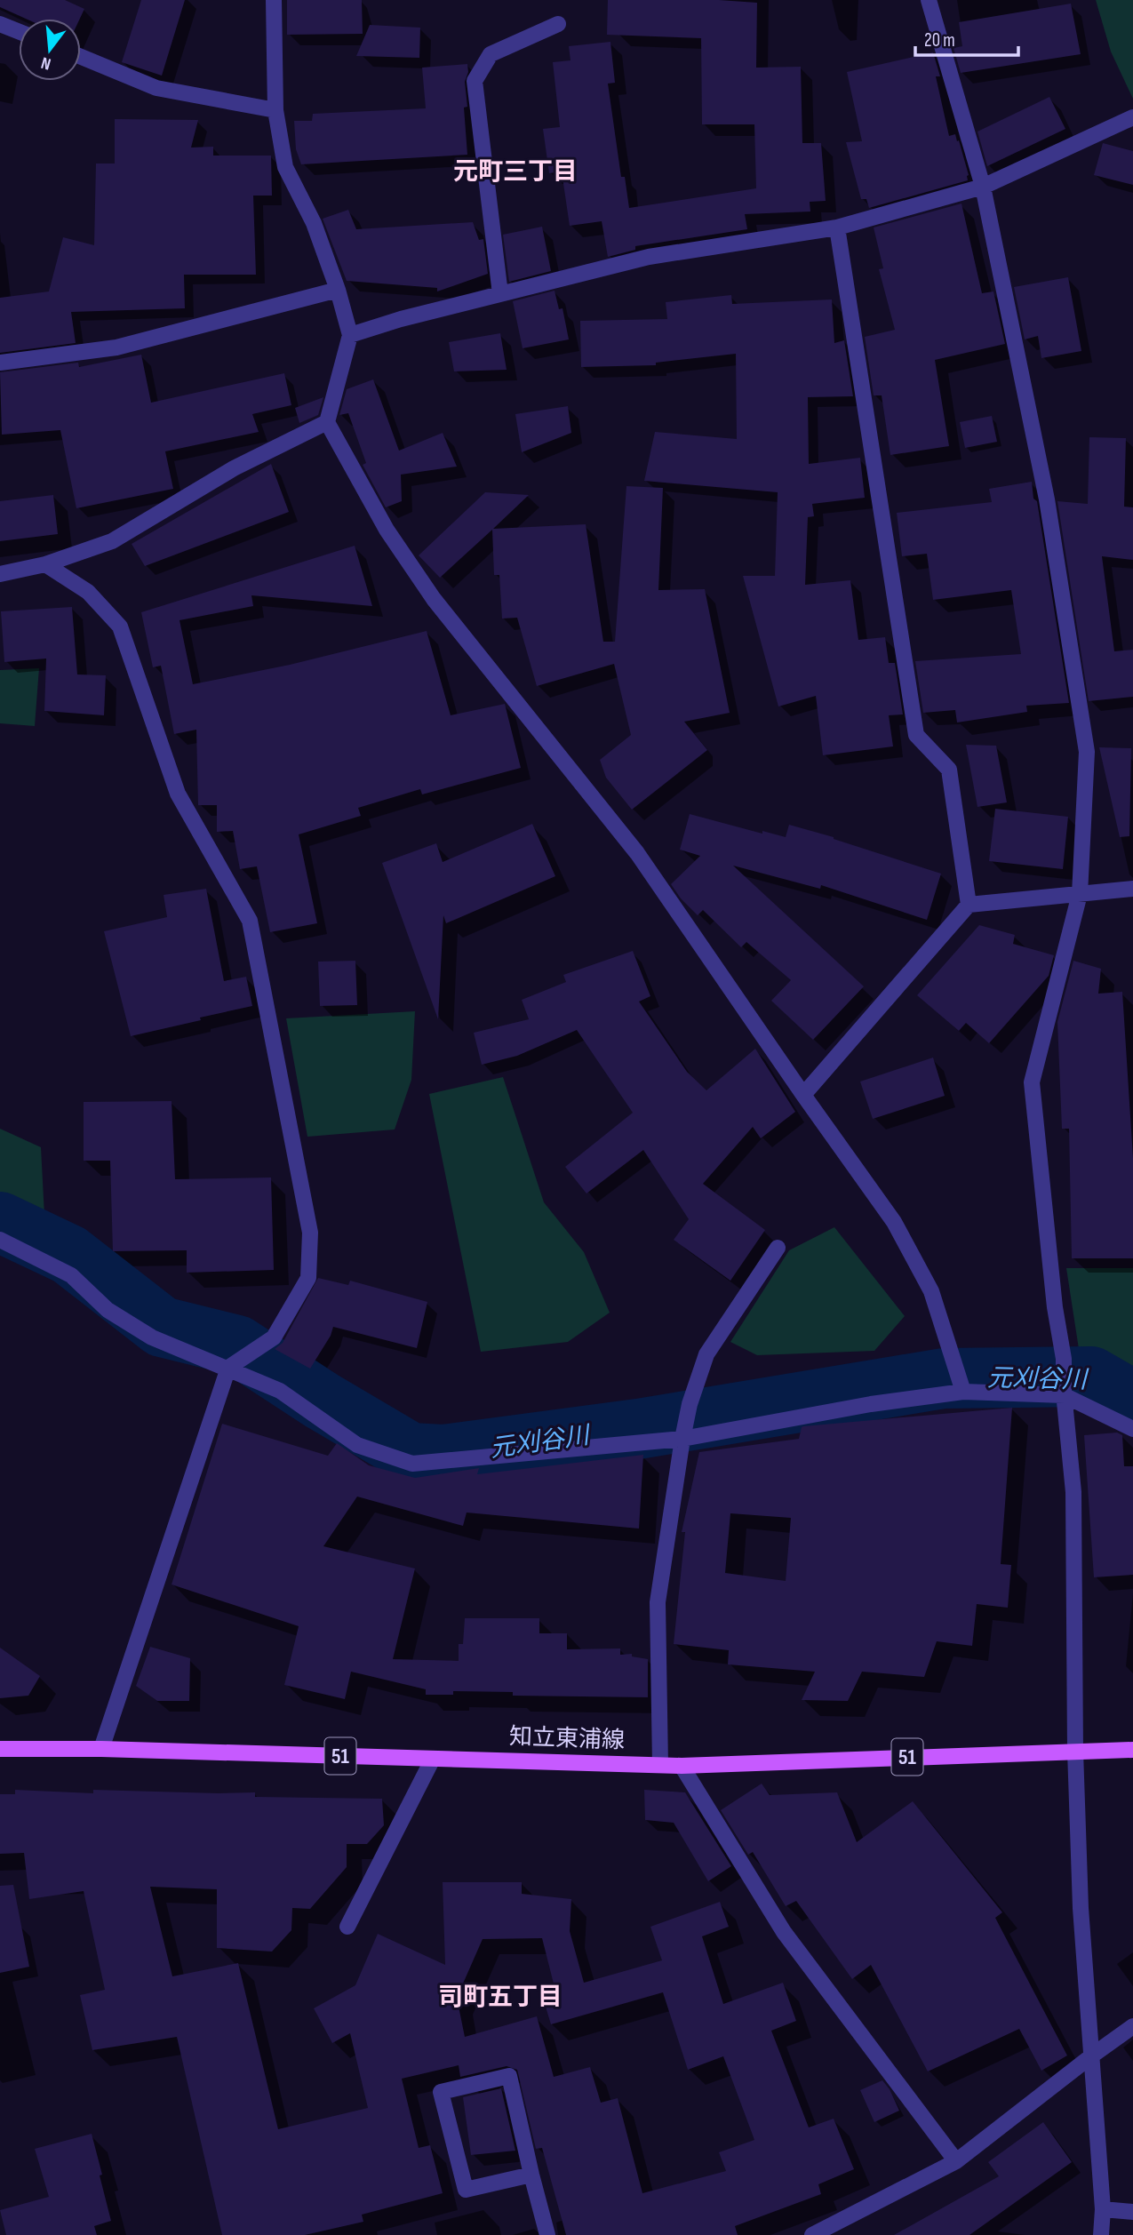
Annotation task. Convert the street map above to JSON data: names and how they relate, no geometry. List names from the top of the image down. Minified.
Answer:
{"streets":{"main road":["知立東浦線","51"]},"districts":["元町三丁目","司町五丁目"],"water":["元刈谷川"],"scale_bar":"20 m","north":"bottom"}
